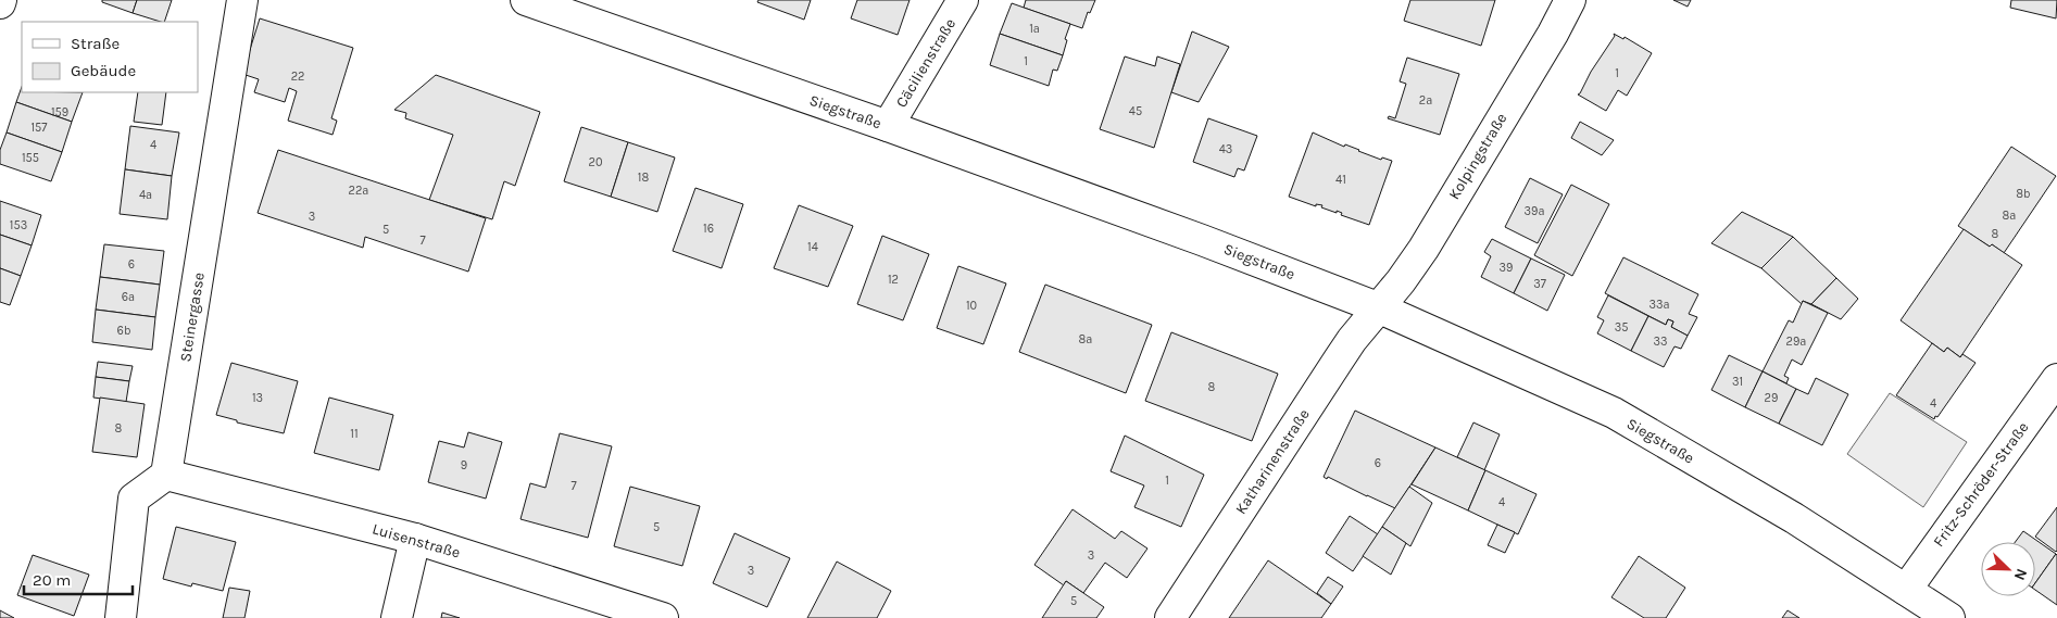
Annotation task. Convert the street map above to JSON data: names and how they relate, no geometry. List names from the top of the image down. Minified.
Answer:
{"streets":{"street":["Cäcilienstraße","Siegstraße","Kolpingstraße","Steinergasse","Katharinenstraße","Fritz-Schröder-Straße","Luisenstraße"]},"crossings":[["Cäcilienstraße","Siegstraße"],["Siegstraße","Kolpingstraße"],["Siegstraße","Katharinenstraße"],["Siegstraße","Fritz-Schröder-Straße"],["Kolpingstraße","Katharinenstraße"],["Steinergasse","Luisenstraße"]],"house_numbers":["1a","1","1","22","2a","45","159","157","4","43","155","20","18","41","22a","8b","4a","39a","8a","3","153","16","5","8","7","14","6","39","12","37","6a","33a","10","35","6b","8a","33","29a","31","8","13","29","4","8","11","6","9","1","7","4","5","3","3","5"],"legend":["Straße","Gebäude"],"scale_bar":"20 m","north":"bottom right"}
